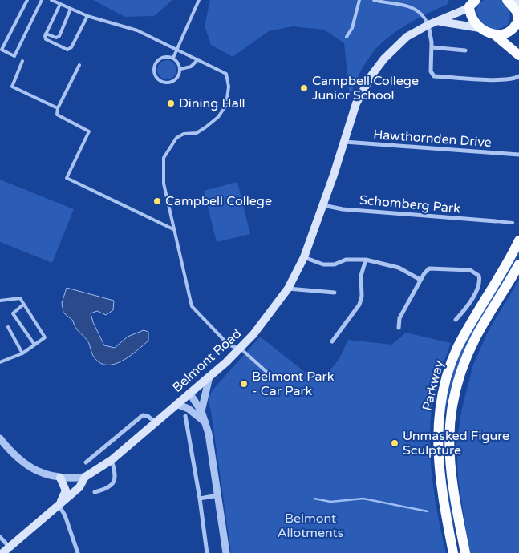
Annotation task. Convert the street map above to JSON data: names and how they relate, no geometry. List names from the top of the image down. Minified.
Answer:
{"streets":{"highway":["Parkway"],"main road":["Belmont Road"],"street":["Hawthornden Drive","Schomberg Park"]},"crossings":[["Hawthornden Drive","Belmont Road"],["Schomberg Park","Belmont Road"]],"parks":["Belmont Allotments"],"places":["Campbell College Junior School","Dining Hall","Campbell College","Belmont Park - Car Park","Unmasked Figure Sculpture"]}
